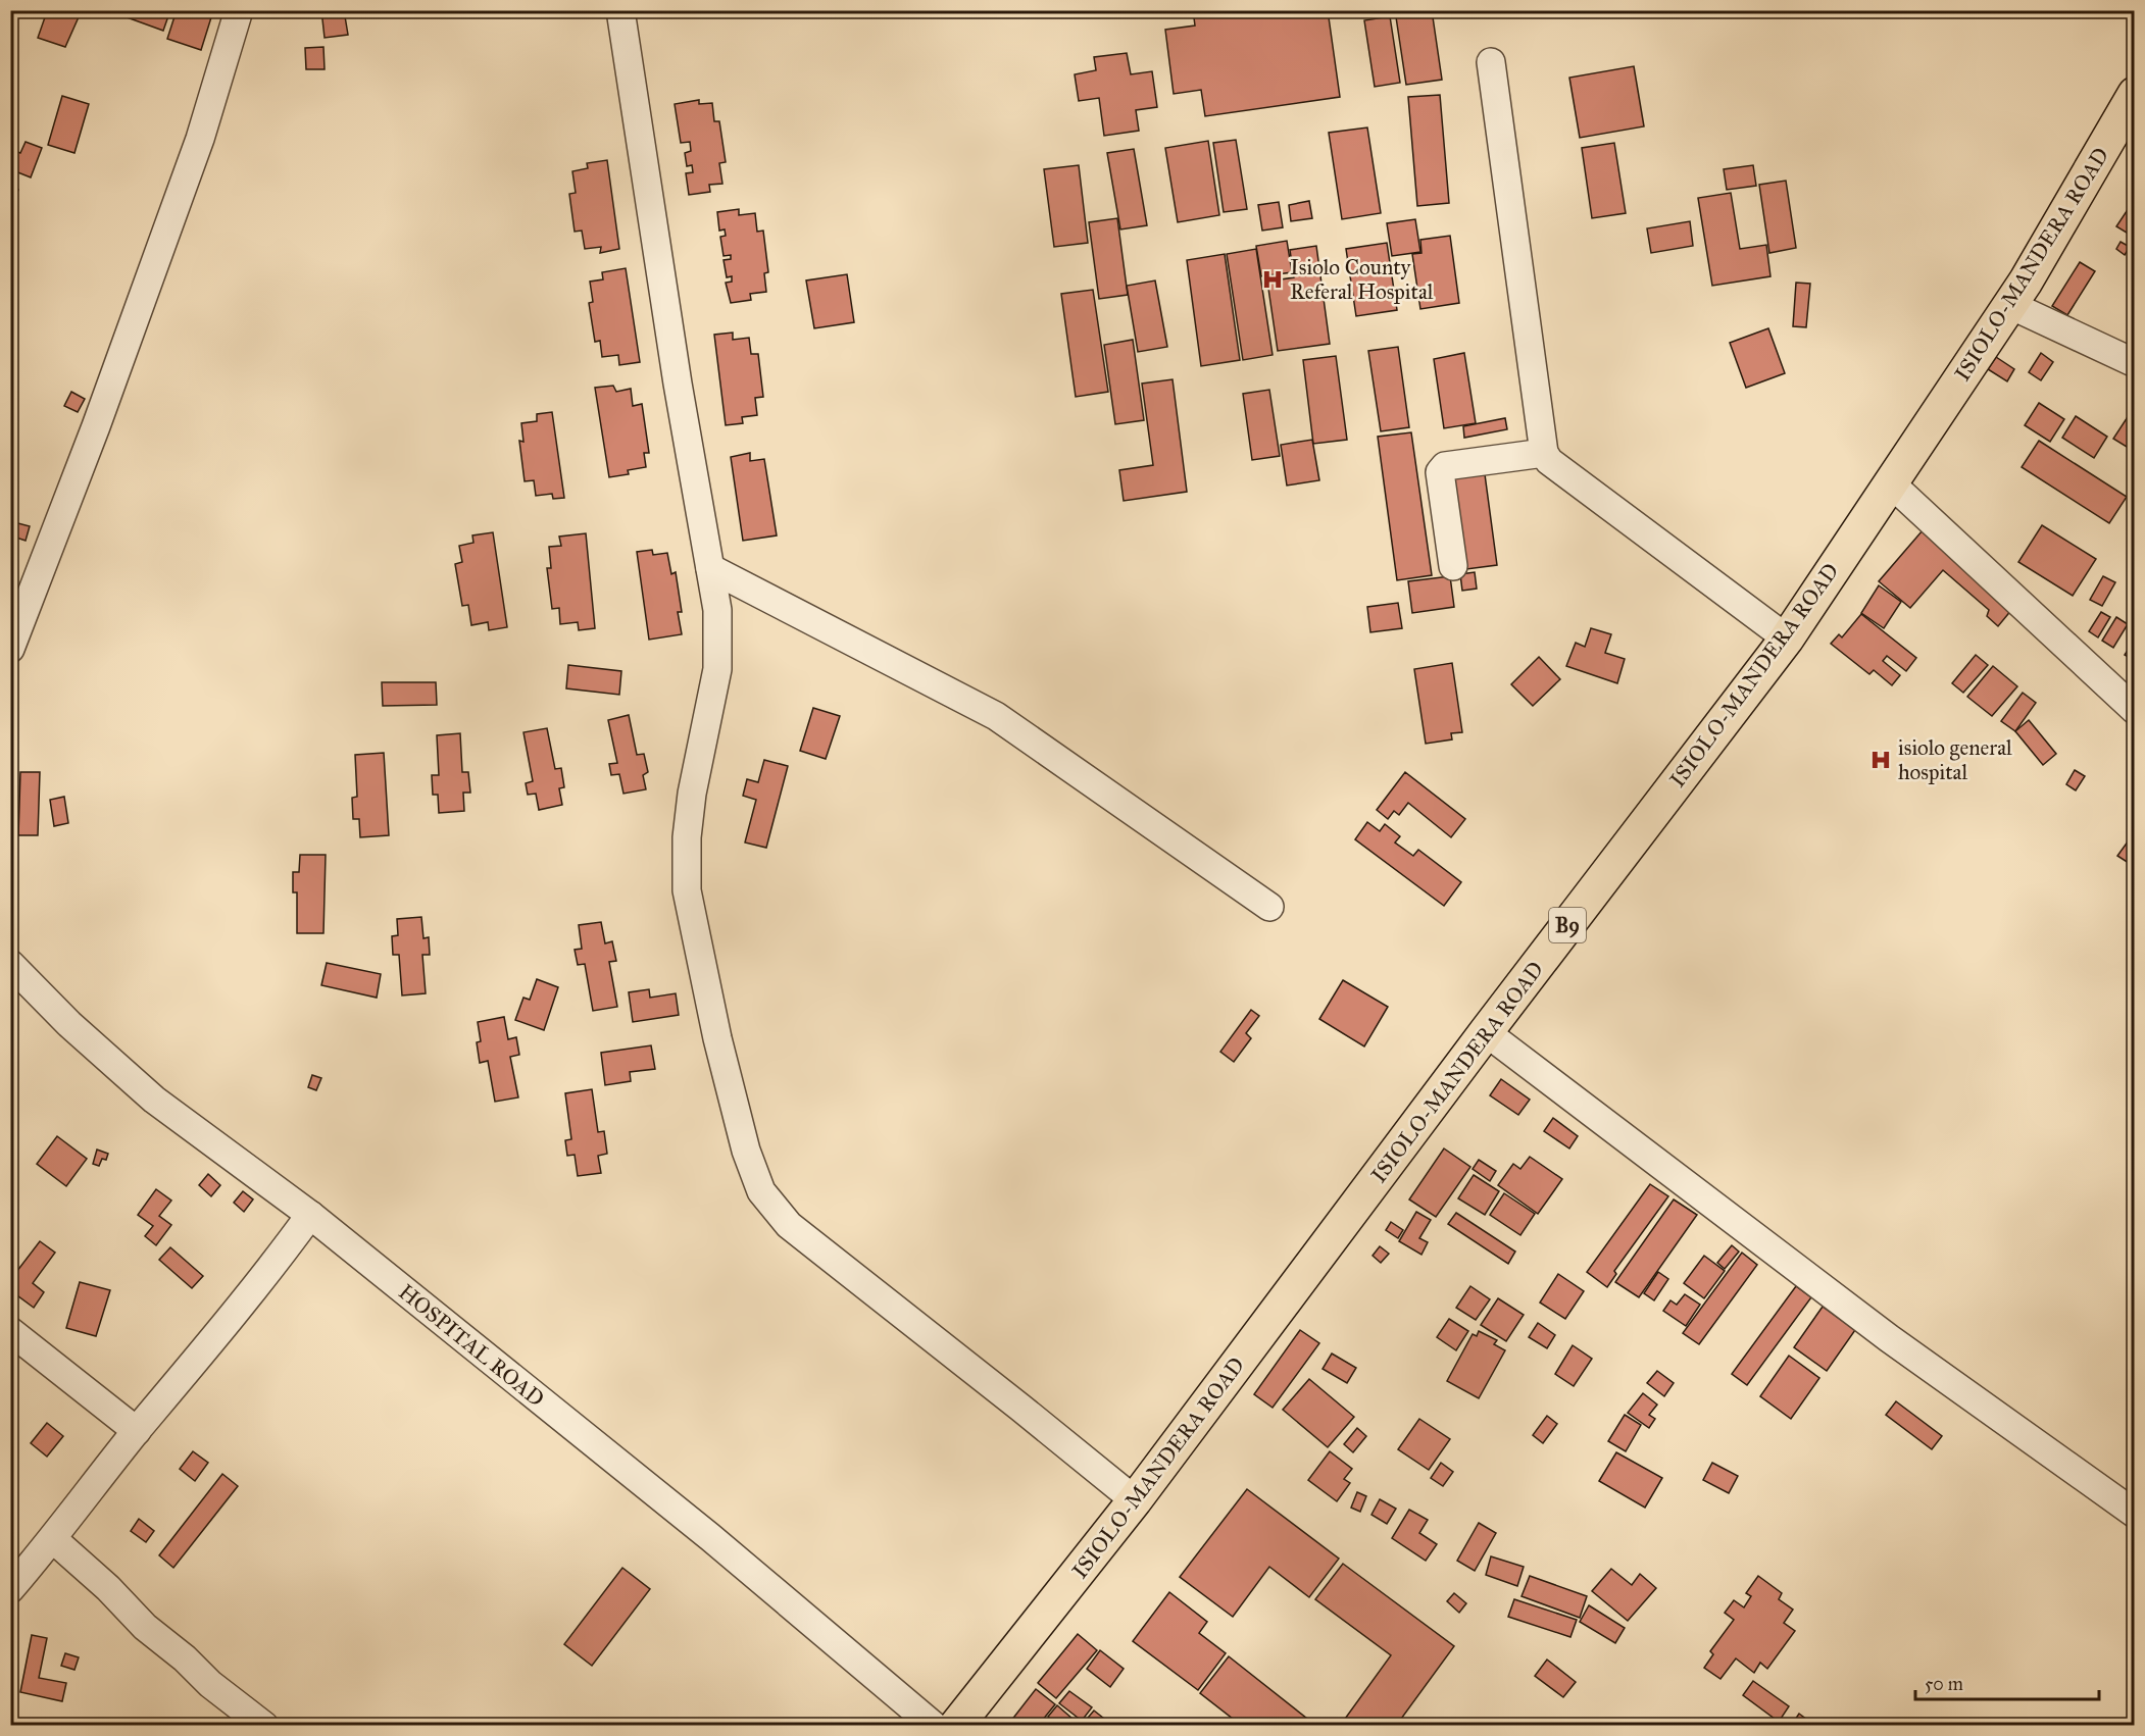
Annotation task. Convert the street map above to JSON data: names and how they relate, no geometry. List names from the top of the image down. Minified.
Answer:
{"streets":{"highway":["ISIOLO-MANDERA ROAD","B9"],"street":["HOSPITAL ROAD"]},"places":{"hospital":["Isiolo County Referal Hospital","isiolo general hospital"]},"scale_bar":"50 m"}
